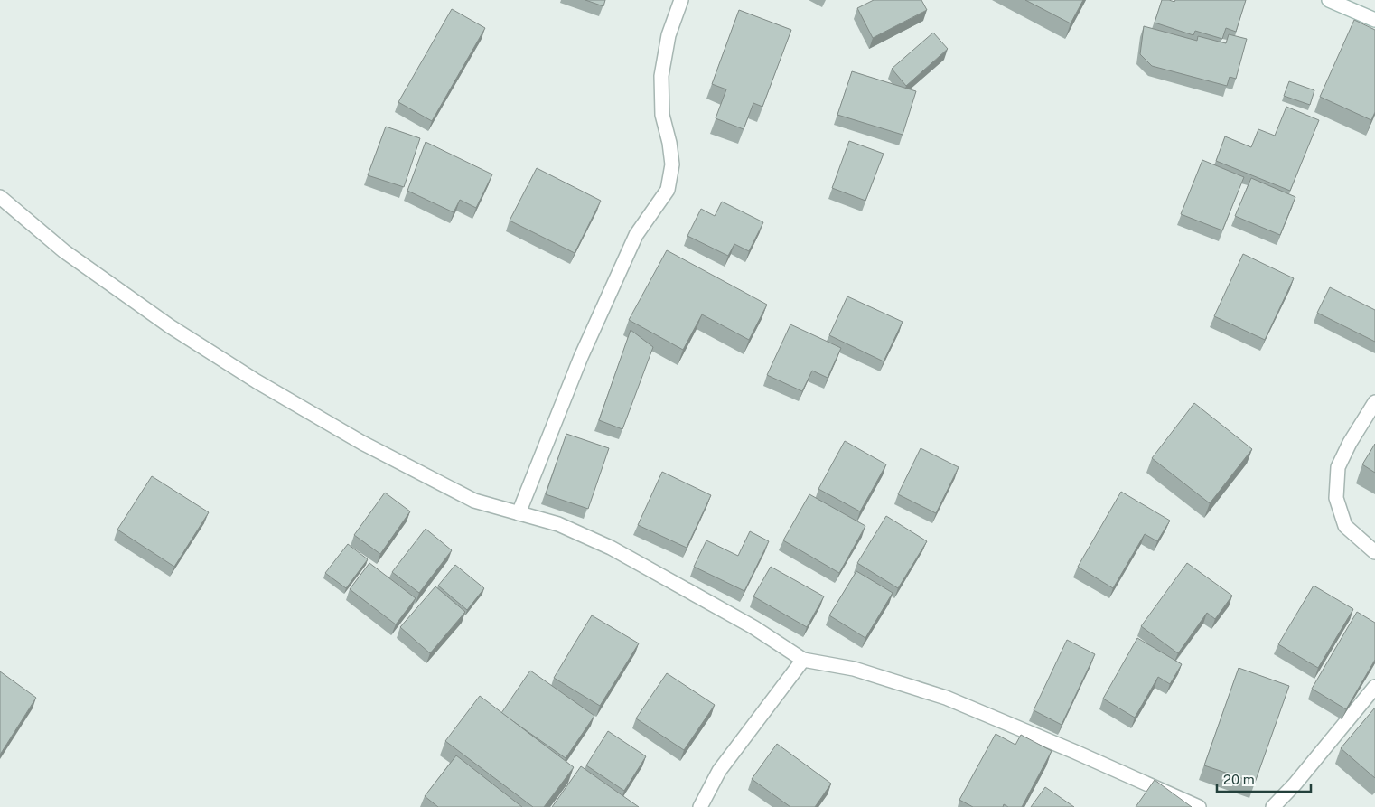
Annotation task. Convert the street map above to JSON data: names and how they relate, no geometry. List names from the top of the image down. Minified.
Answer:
{"scale_bar":"20 m"}
